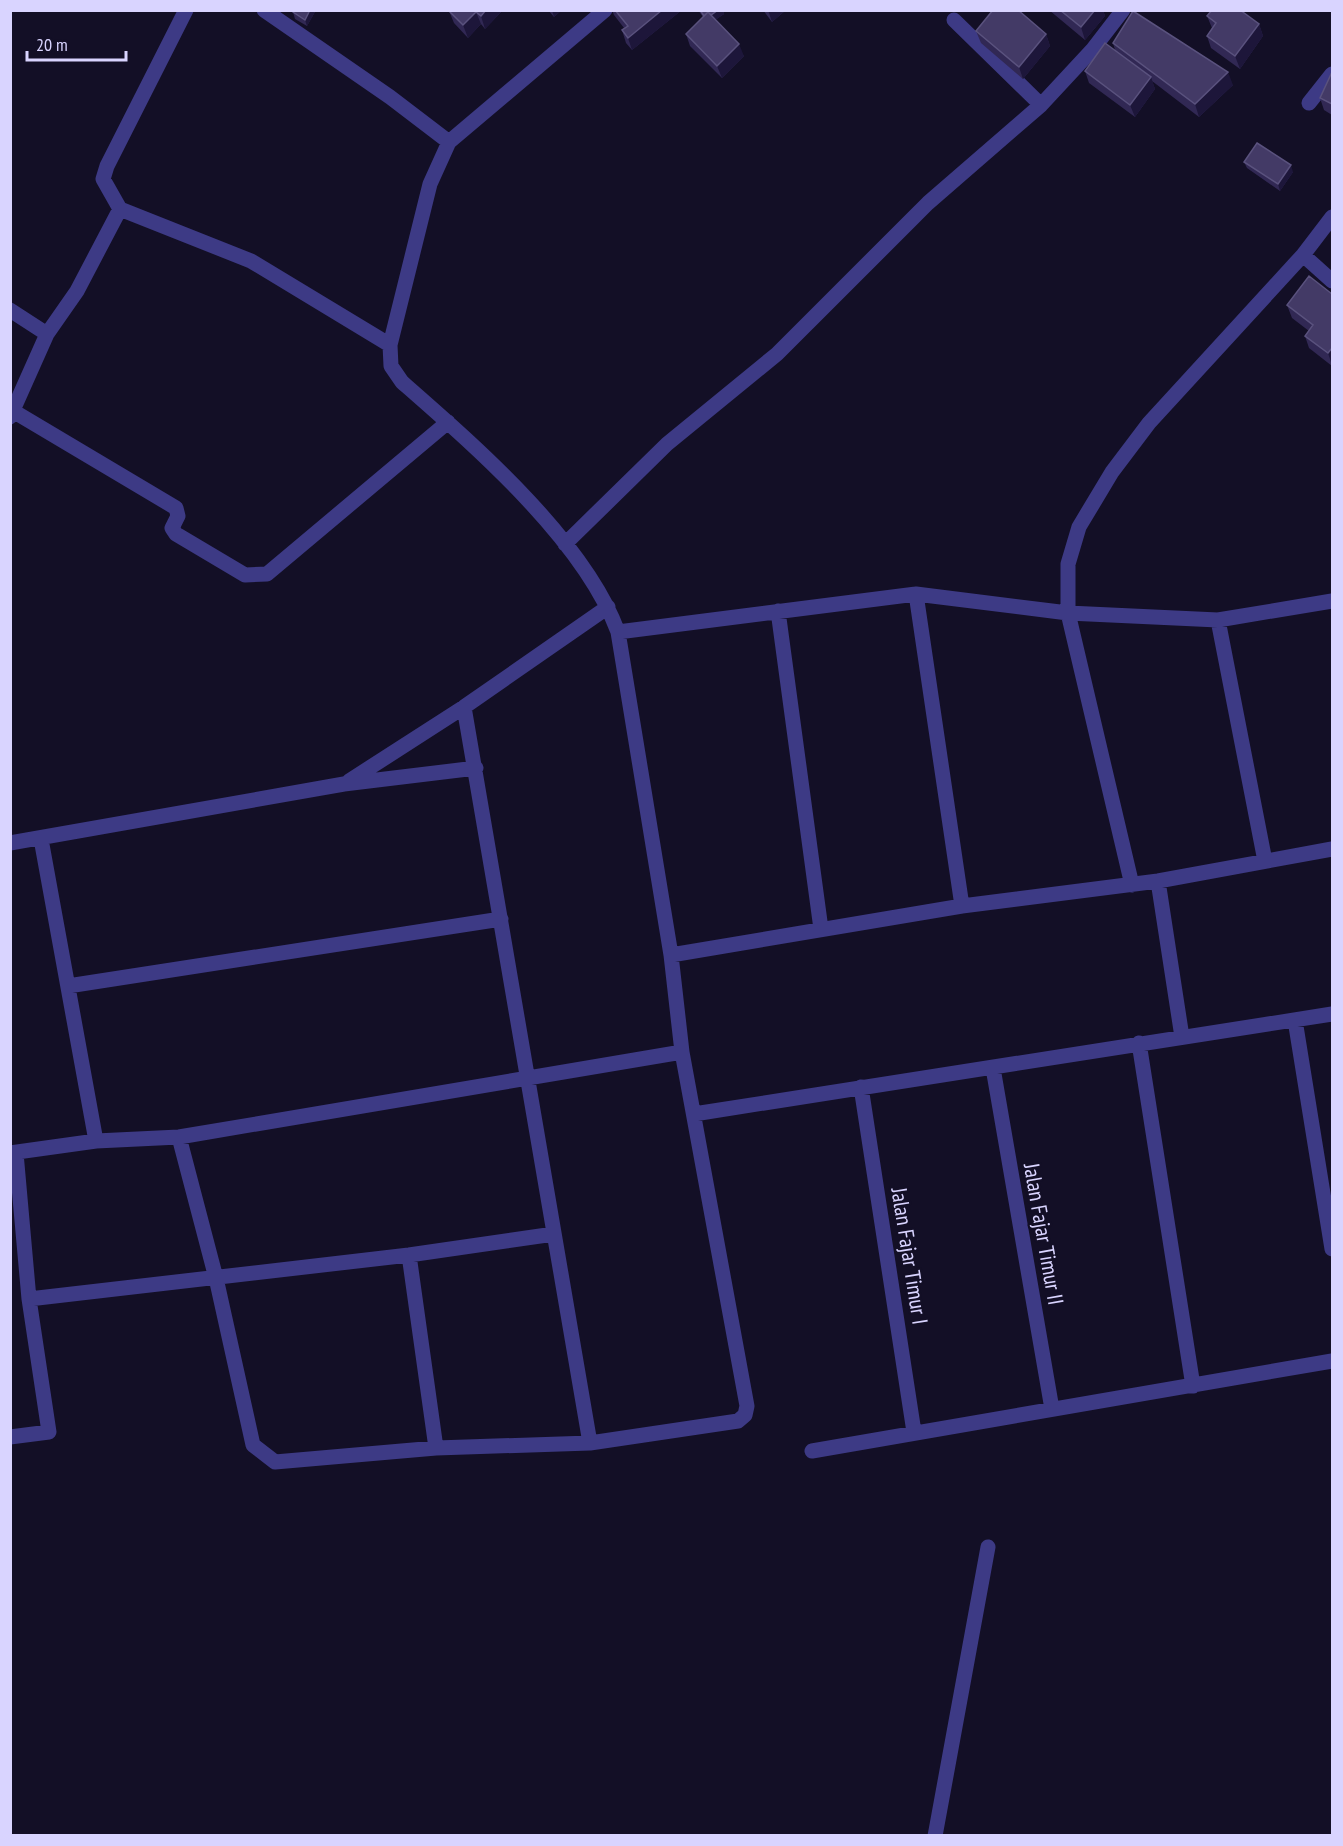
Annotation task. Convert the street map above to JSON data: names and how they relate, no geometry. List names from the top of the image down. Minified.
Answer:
{"streets":{"street":["Jalan Fajar Timur II","Jalan Fajar Timur I"]},"scale_bar":"20 m"}
